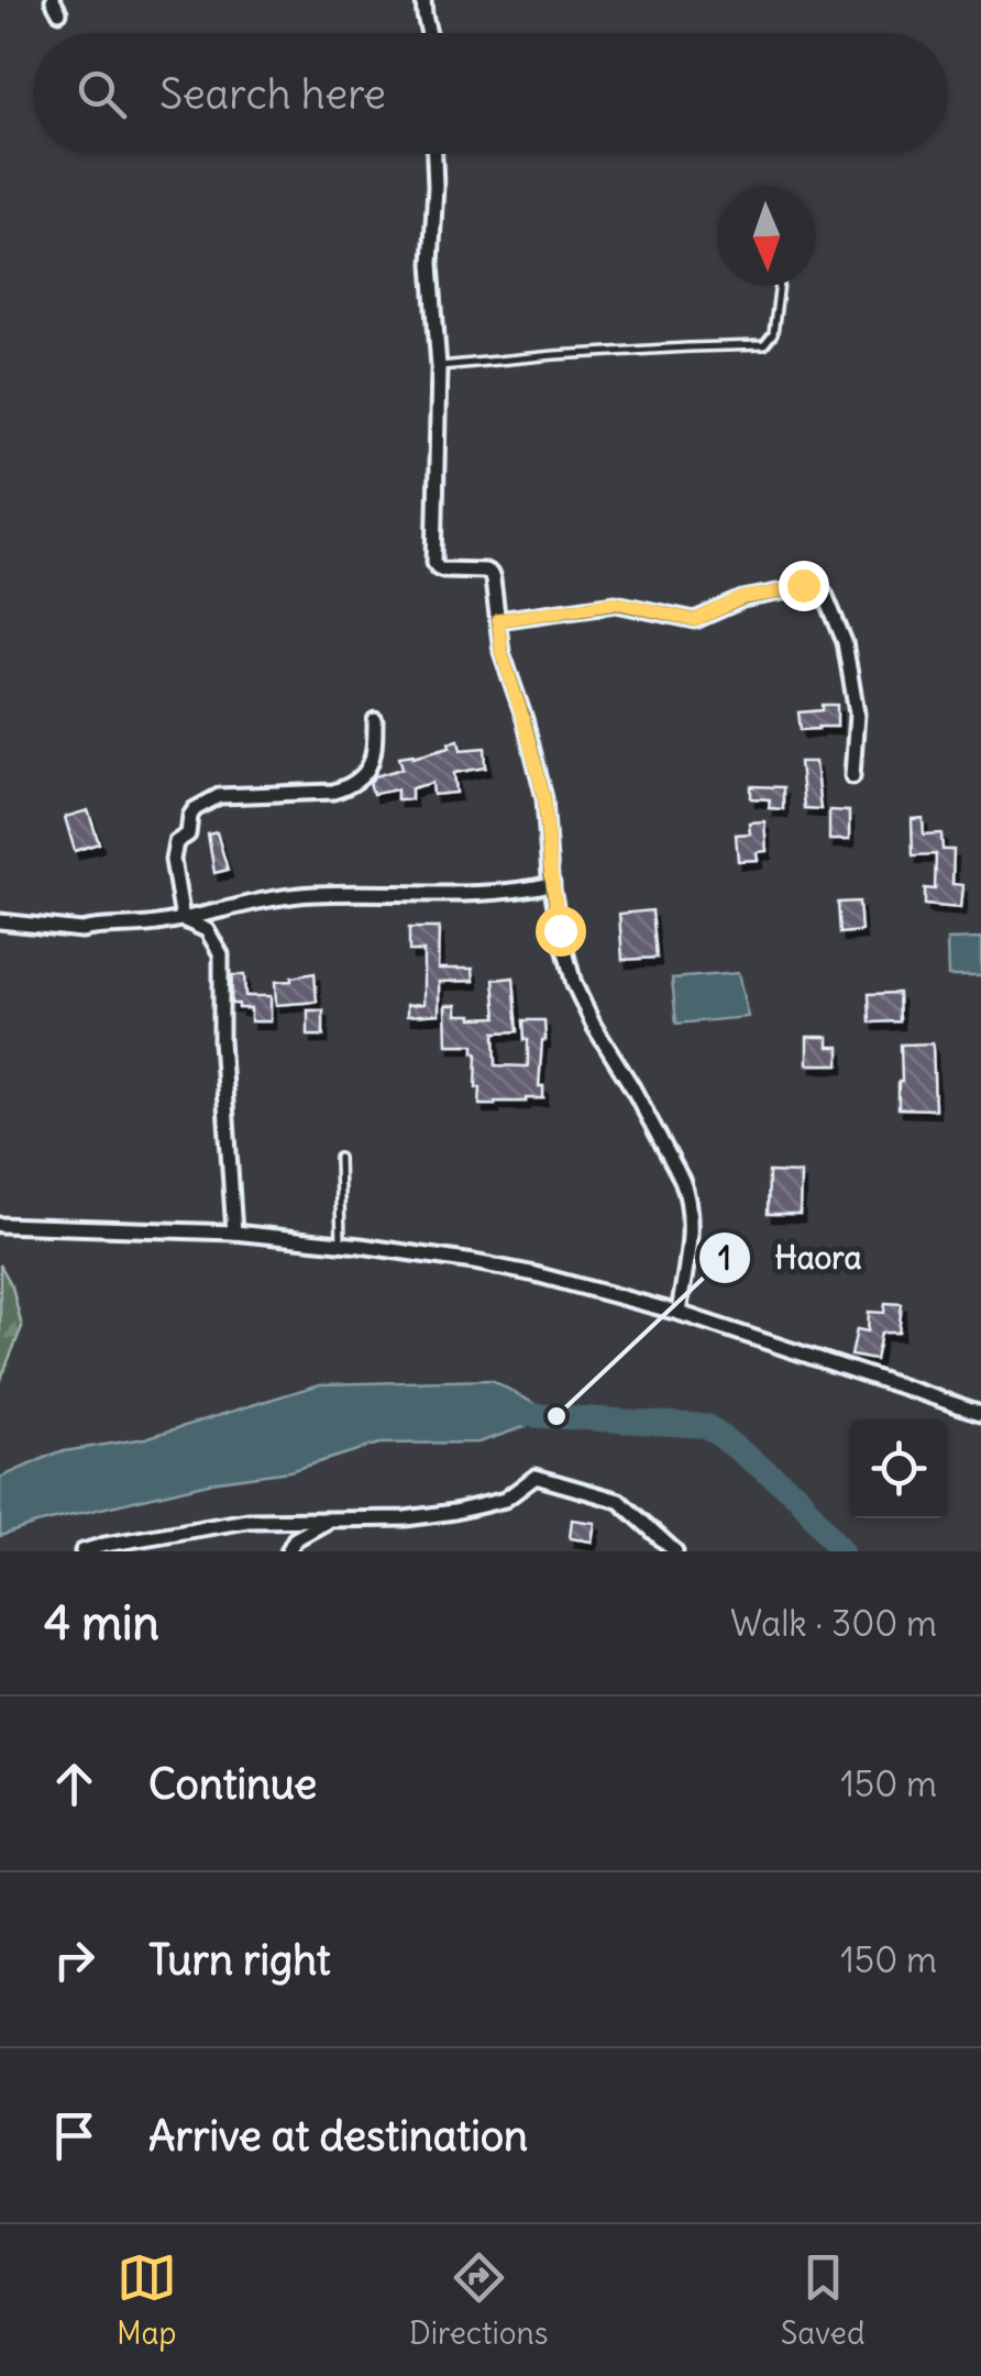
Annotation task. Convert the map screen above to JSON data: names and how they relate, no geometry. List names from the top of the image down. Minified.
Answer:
{"places":["Haora"],"north":"bottom","page":{"search":"Search here","heading":["4 min","Walk · 300 m"],"list":[["Continue","150 m"],["Turn right","150 m"],"Arrive at destination"],"nav":["Map","Directions","Saved"]}}
